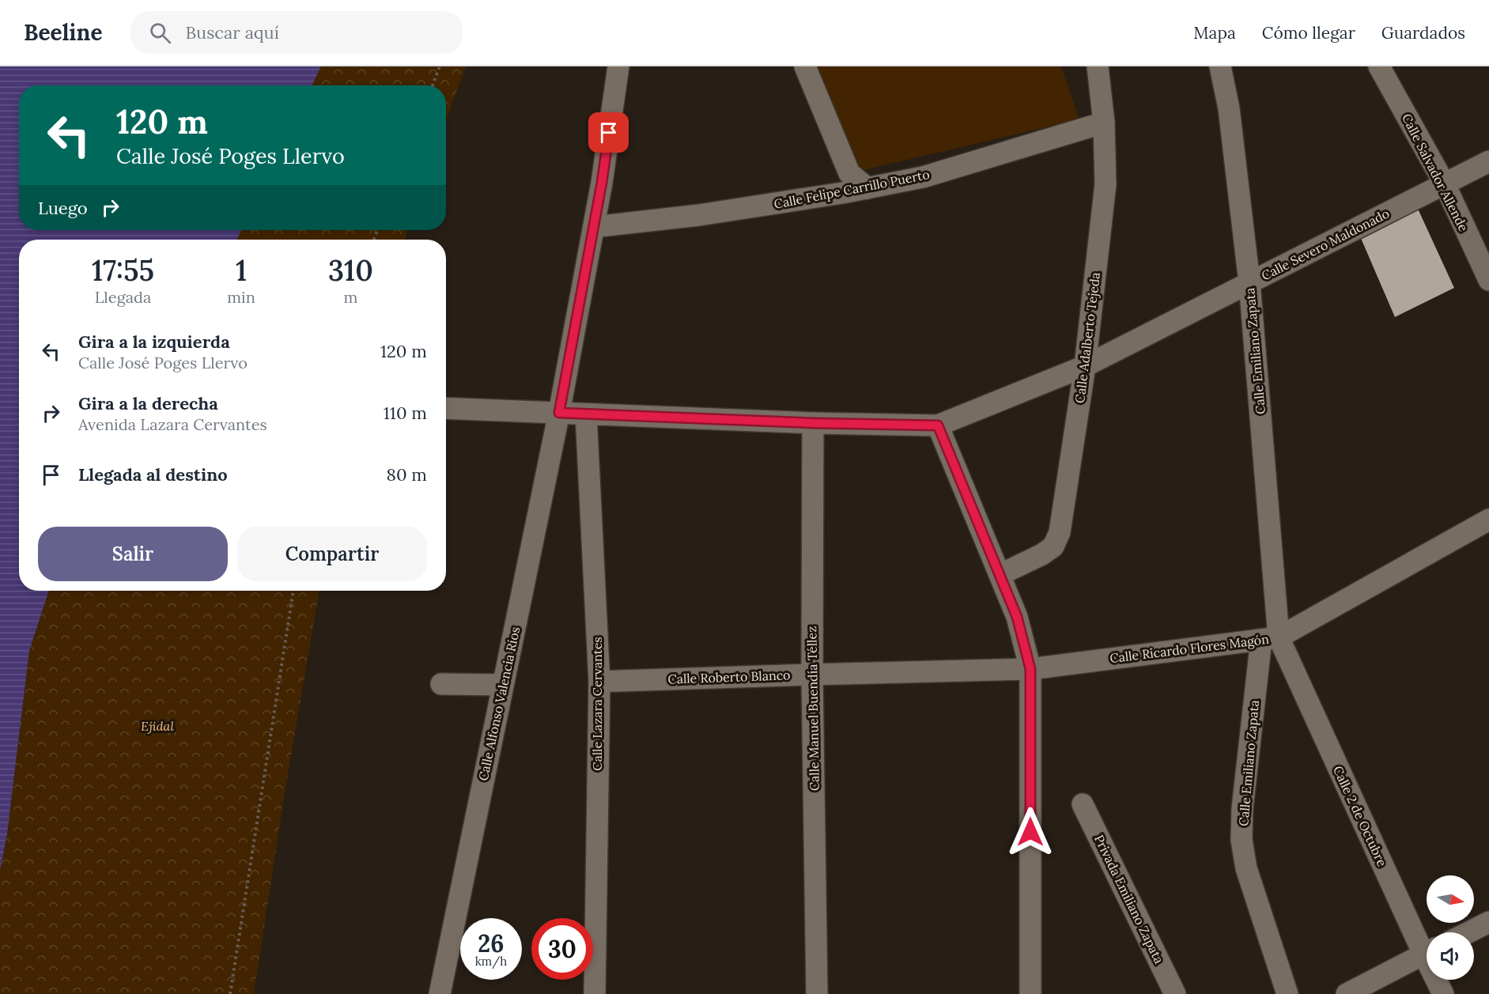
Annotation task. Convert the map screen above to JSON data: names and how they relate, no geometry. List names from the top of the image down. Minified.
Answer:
{"streets":{"street":["Calle Salvador Allende","Calle Felipe Carrillo Puerto","Calle Severo Maldonado","Calle Adalberto Tejeda","Calle Emiliano Zapata","Calle Ricardo Flores Magón","Calle Roberto Blanco","Calle Alfonso Valencia Ríos","Calle Lazara Cervantes","Calle Manuel Buendía Téllez","Calle 2 de Octubre","Privada Emiliano Zapata"]},"crossings":[["Calle Salvador Allende","Calle Severo Maldonado"],["Calle Felipe Carrillo Puerto","Calle Adalberto Tejeda"],["Calle Felipe Carrillo Puerto","Calle Alfonso Valencia Ríos"],["Calle Severo Maldonado","Calle Adalberto Tejeda"],["Calle Severo Maldonado","Calle Emiliano Zapata"],["Calle Emiliano Zapata","Calle Ricardo Flores Magón"],["Calle Emiliano Zapata","Calle 2 de Octubre"],["Calle Ricardo Flores Magón","Calle Roberto Blanco"],["Calle Ricardo Flores Magón","Calle 2 de Octubre"],["Calle Roberto Blanco","Calle Lazara Cervantes"],["Calle Roberto Blanco","Calle Manuel Buendía Téllez"]],"parks":["Ejidal"],"north":"right","page":{"header":"Beeline","search":"Buscar aquí","nav":["Mapa","Cómo llegar","Guardados"],"turn":["120 m","Calle José Poges Llervo"],"then":"Luego","eta":["17:55","Llegada","1","min","310","m"],"list":[{"name":"Gira a la izquierda","note":"Calle José Poges Llervo","value":"120 m"},{"name":"Gira a la derecha","note":"Avenida Lazara Cervantes","value":"110 m"},{"name":"Llegada al destino","value":"80 m"}],"buttons":["Salir","Compartir"],"speed":"26 km/h","limit":"30"}}
